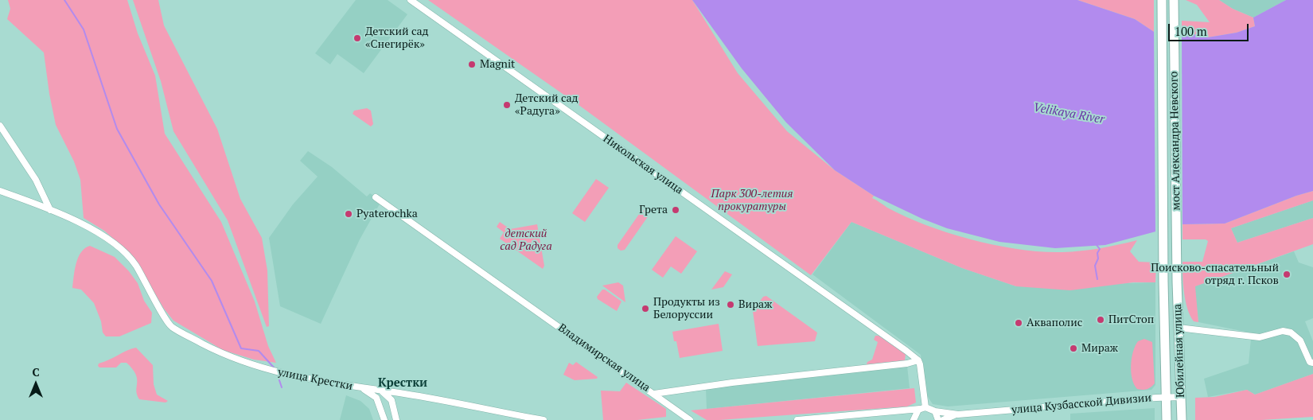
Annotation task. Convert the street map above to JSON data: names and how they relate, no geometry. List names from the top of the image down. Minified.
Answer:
{"streets":{"highway":["мост Александра Невского","Юбилейная улица"],"street":["Никольская улица","Владимирская улица","улица Крестки","улица Кузбасской Дивизии"]},"crossings":[["мост Александра Невского","Юбилейная улица"],["Никольская улица","Владимирская улица"],["Юбилейная улица","улица Кузбасской Дивизии"]],"districts":["Крестки"],"water":["Velikaya River"],"parks":["Парк 300-летия прокуратуры","детский сад Радуга"],"places":["Детский сад «Снегирёк»","Magnit","Детский сад «Радуга»","Грета","Pyaterochka","Поисково-спасательный отряд г. Псков","Вираж","Продукты из Белоруссии","ПитСтоп","Акваполис","Мираж"],"scale_bar":"100 m","north":"top"}
